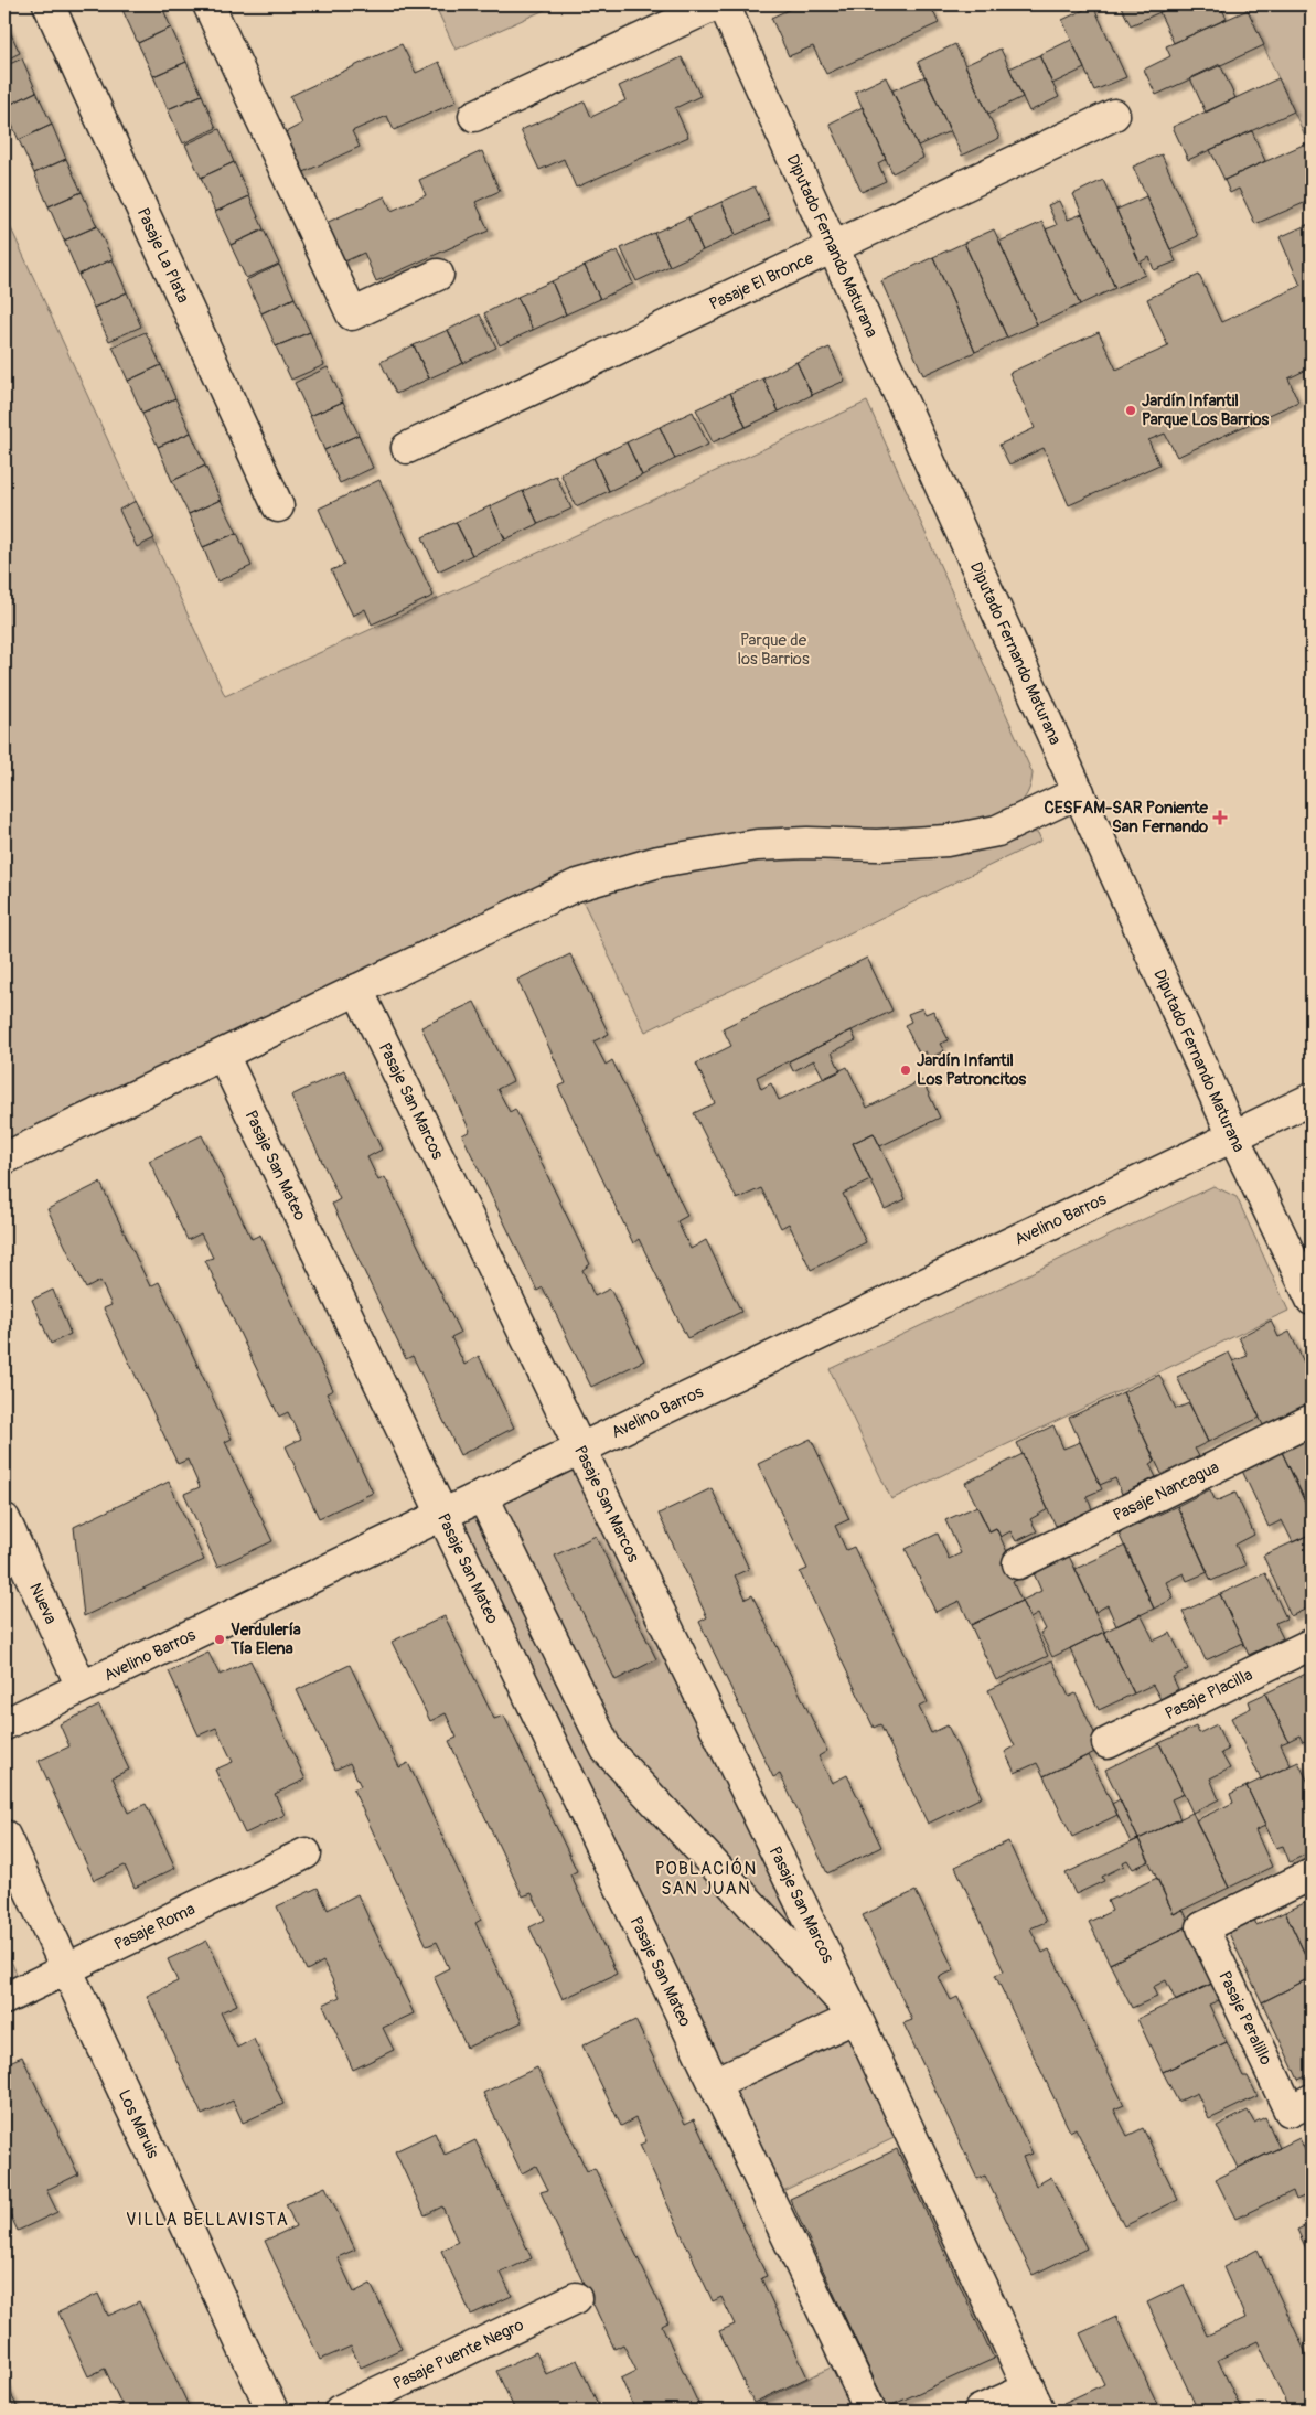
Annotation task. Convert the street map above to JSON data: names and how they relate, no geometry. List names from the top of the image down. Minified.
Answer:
{"streets":{"street":["Diputado Fernando Maturana","Pasaje La Plata","Pasaje El Bronce","Pasaje San Marcos","Pasaje San Mateo","Avelino Barros","Pasaje Nancagua","Nueva","Pasaje Placilla","Pasaje Roma","Pasaje Peralillo","Los Maruis","Pasaje Puente Negro"]},"crossings":[["Diputado Fernando Maturana","Pasaje El Bronce"],["Diputado Fernando Maturana","Avelino Barros"],["Pasaje San Marcos","Avelino Barros"],["Pasaje San Mateo","Avelino Barros"],["Avelino Barros","Nueva"],["Pasaje Roma","Los Maruis"]],"districts":["POBLACIÓN SAN JUAN","VILLA BELLAVISTA"],"parks":["Parque de los Barrios"],"places":{"other":["Jardín Infantil Parque Los Barrios","Jardín Infantil Los Patroncitos","Verdulería Tía Elena"],"health":["CESFAM-SAR Poniente San Fernando"]}}
